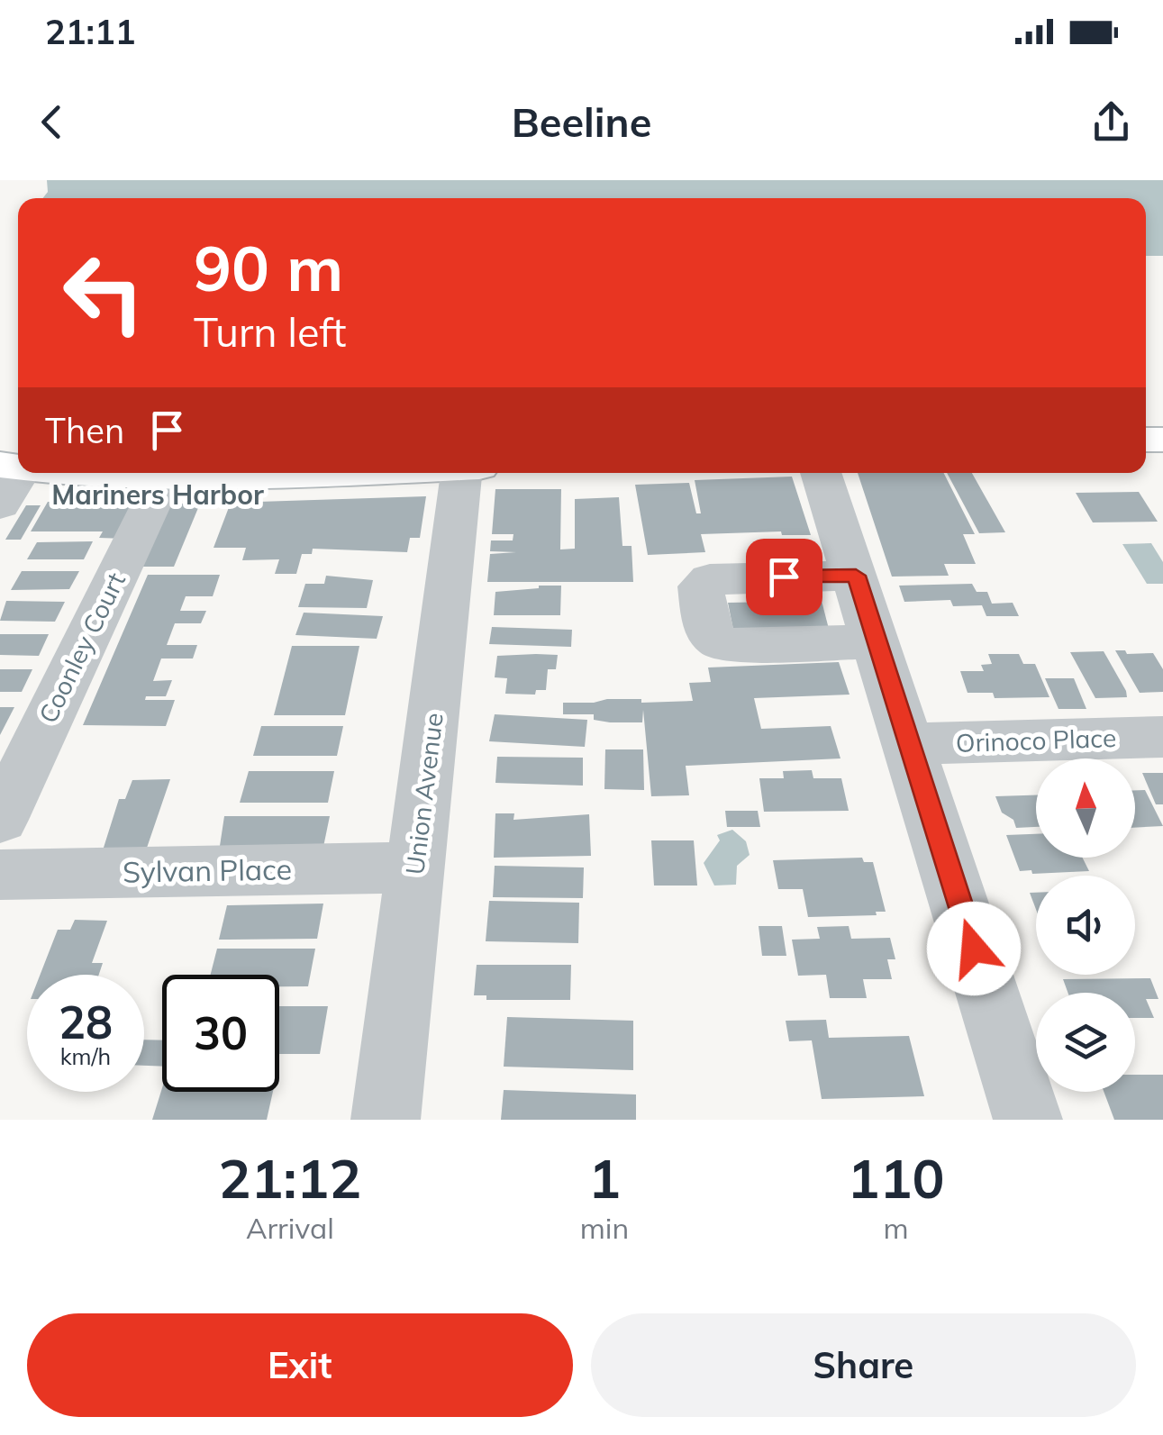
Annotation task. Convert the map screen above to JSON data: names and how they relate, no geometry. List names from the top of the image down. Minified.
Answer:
{"streets":{"street":["Coonley Court","Orinoco Place","Union Avenue","Sylvan Place"]},"crossings":[["Union Avenue","Sylvan Place"]],"districts":["Mariners Harbor"],"north":"top","page":{"status":"21:11","header":"Beeline","turn":["90 m","Turn left"],"then":"Then","speed":"28 km/h","limit":"30","eta":["21:12","Arrival","1","min","110","m"],"buttons":["Exit","Share"]}}
